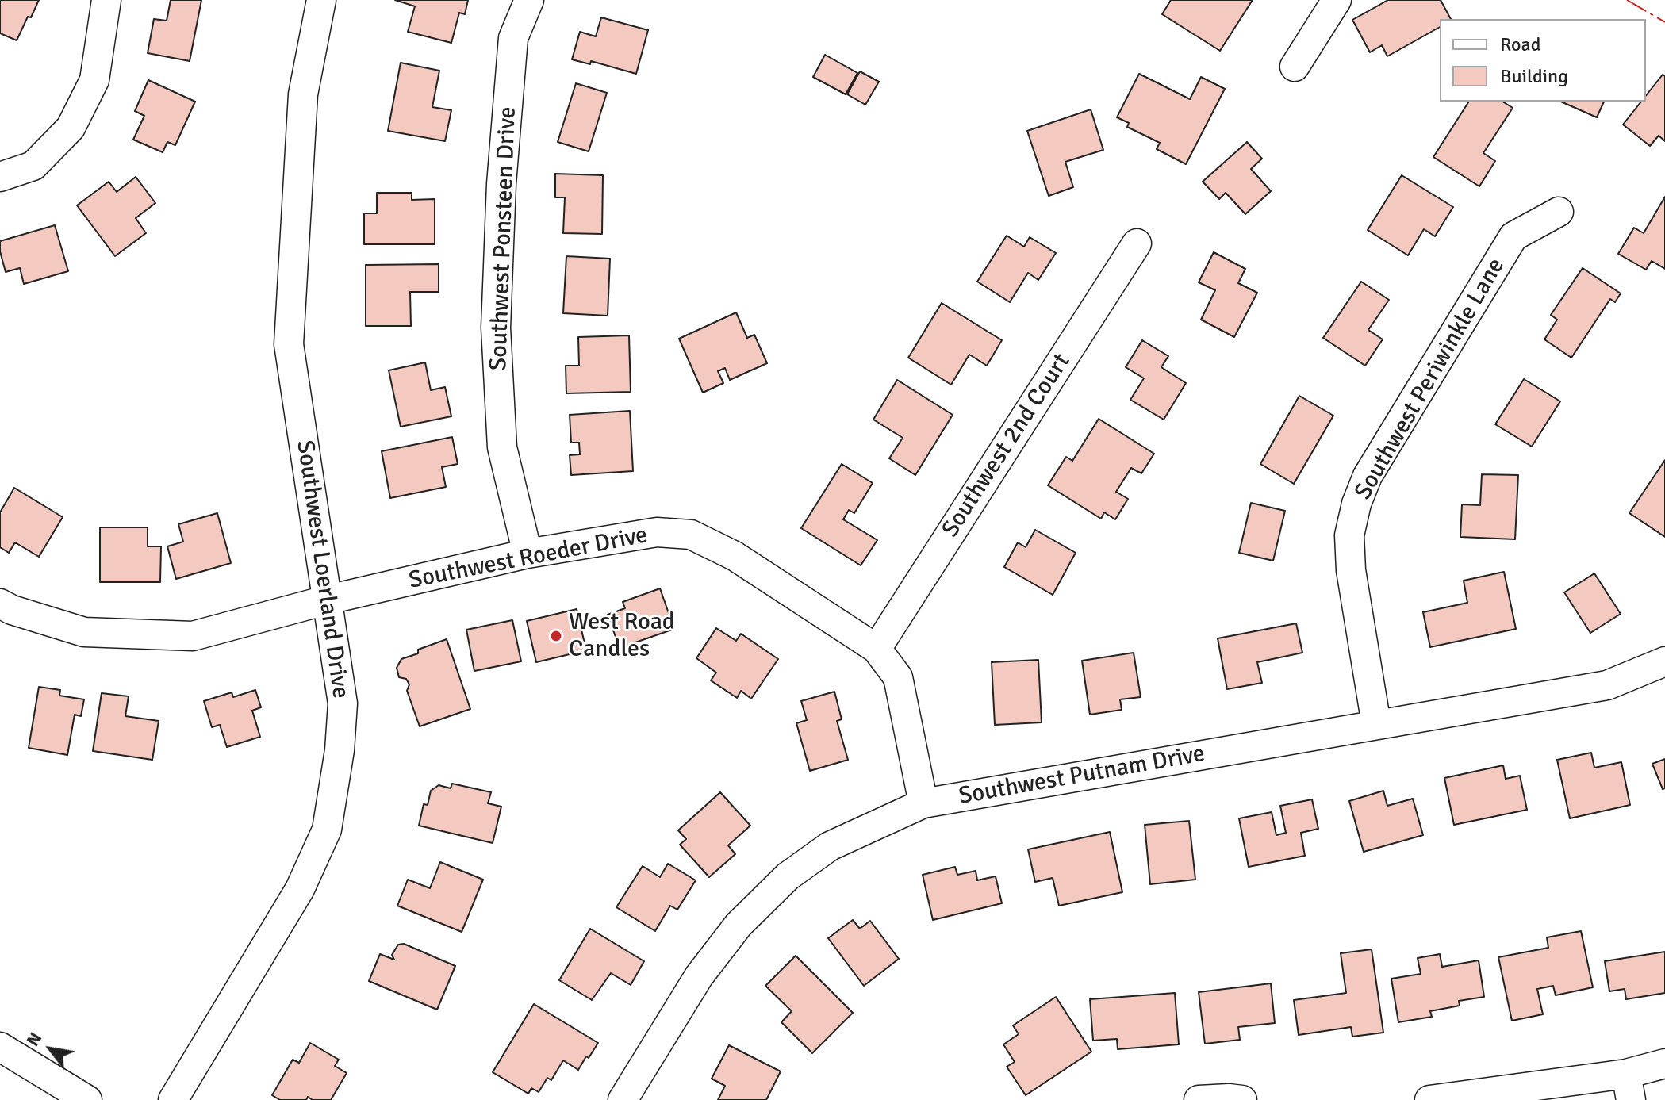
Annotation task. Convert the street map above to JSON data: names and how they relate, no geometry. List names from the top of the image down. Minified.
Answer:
{"streets":{"street":["Southwest Ponsteen Drive","Southwest Periwinkle Lane","Southwest 2nd Court","Southwest Roeder Drive","Southwest Loerland Drive","Southwest Putnam Drive"]},"crossings":[["Southwest Ponsteen Drive","Southwest Roeder Drive"],["Southwest Periwinkle Lane","Southwest Putnam Drive"],["Southwest 2nd Court","Southwest Roeder Drive"],["Southwest Roeder Drive","Southwest Loerland Drive"],["Southwest Roeder Drive","Southwest Putnam Drive"]],"places":["West Road Candles"],"legend":["Road","Building"],"north":"top left"}
